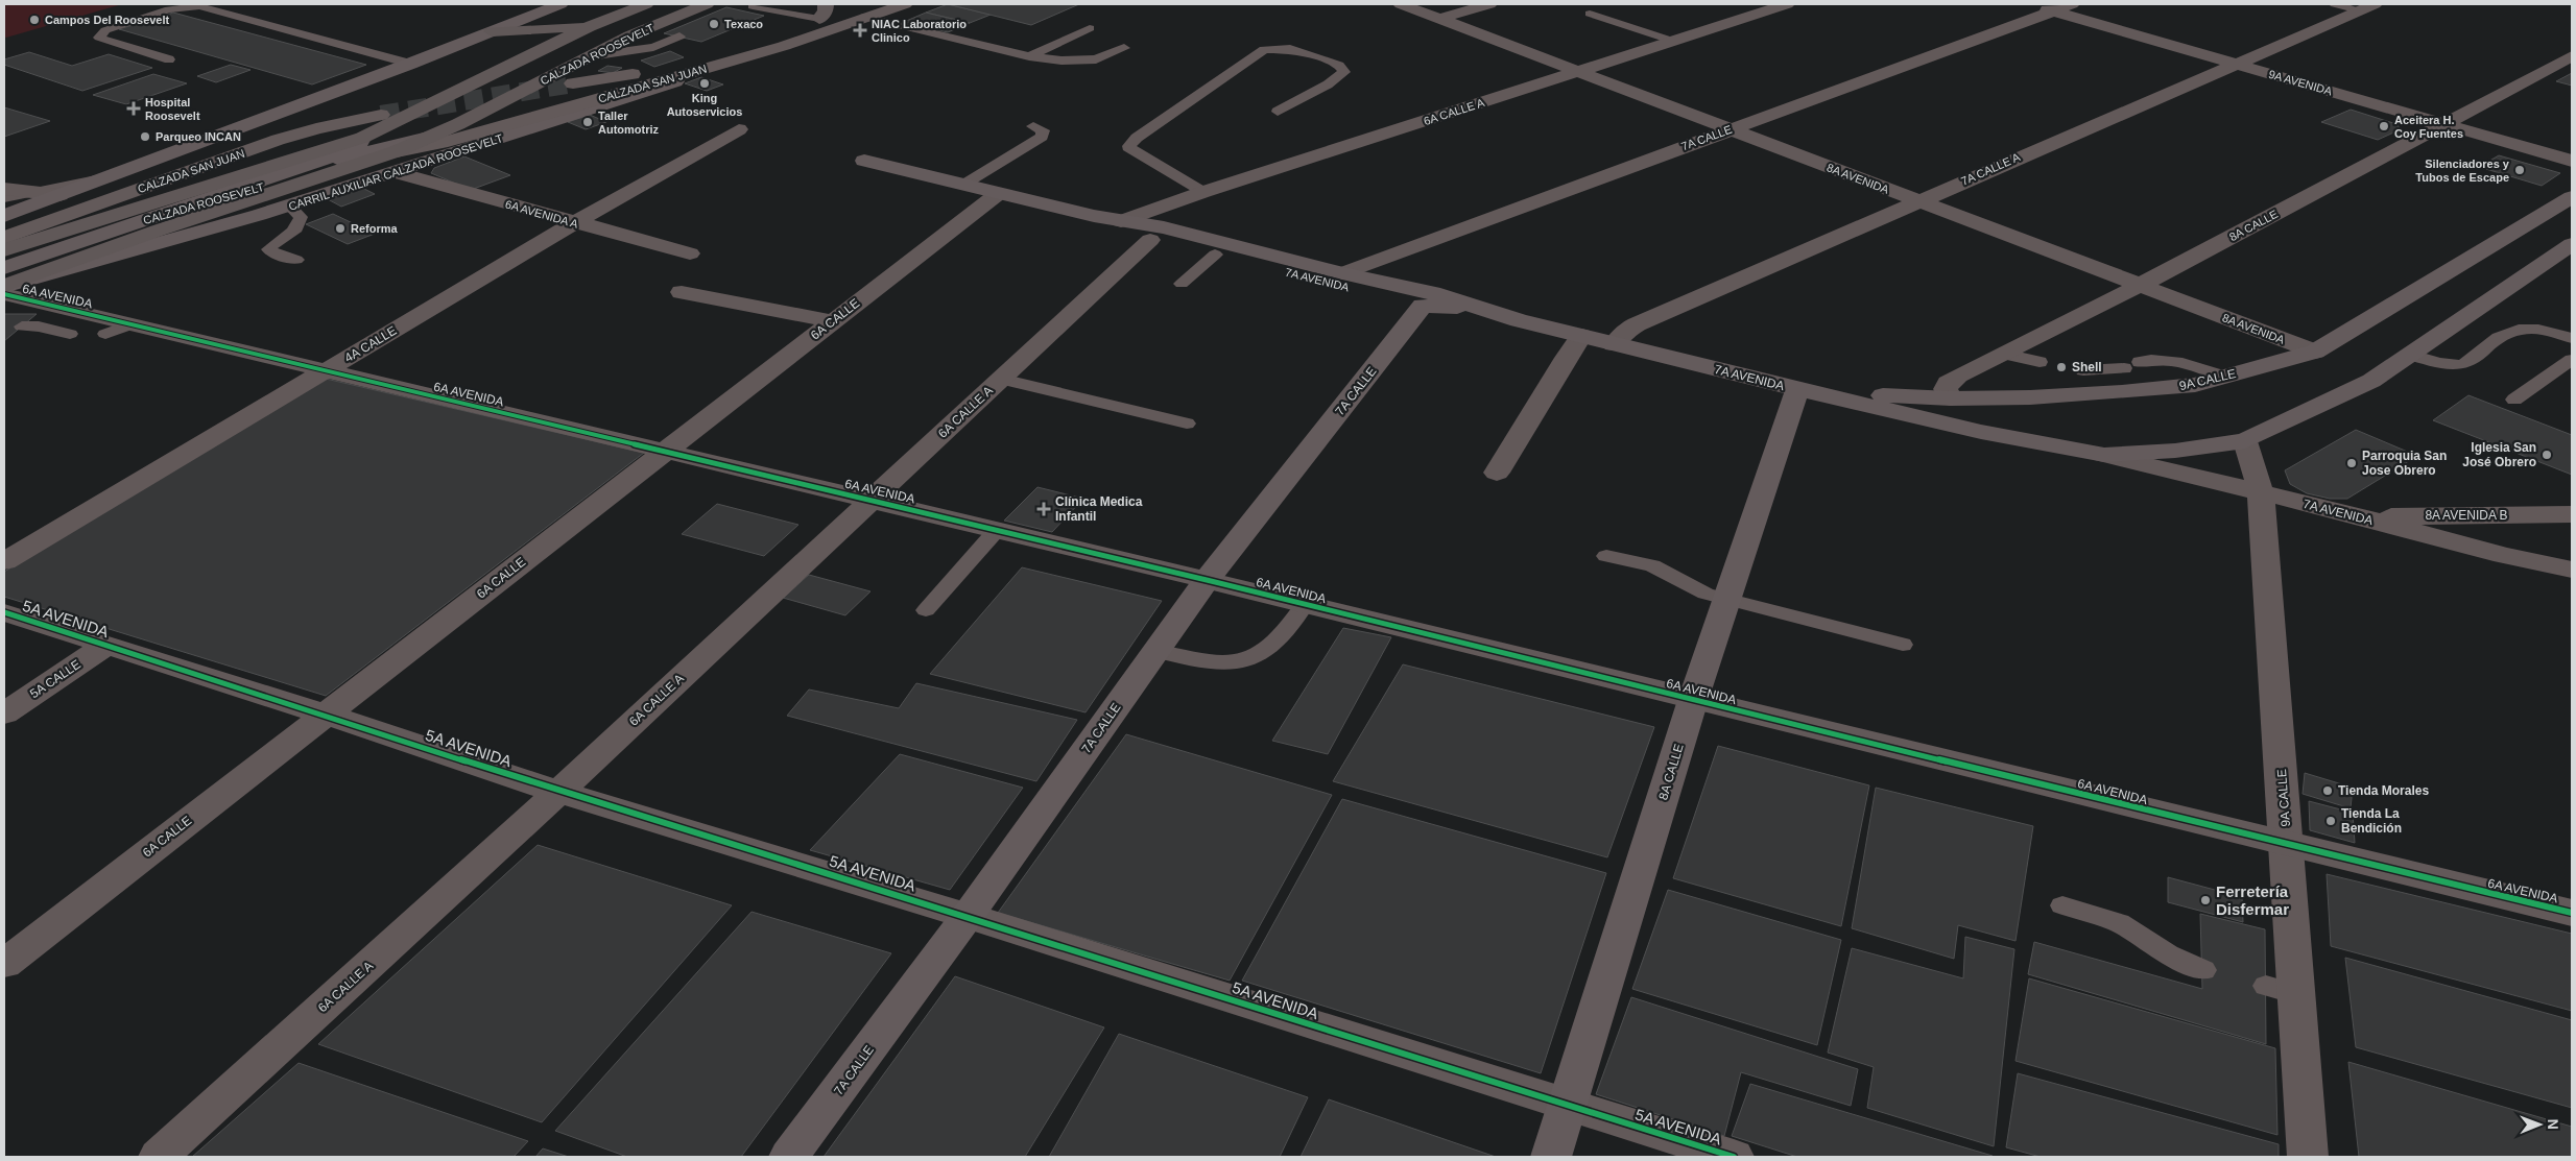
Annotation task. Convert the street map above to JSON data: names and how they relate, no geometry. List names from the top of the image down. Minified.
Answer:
{"streets":{"highway":["CALZADA ROOSEVELT"],"main road":["CALZADA SAN JUAN","7A CALLE","CARRIL AUXILIAR CALZADA ROOSEVELT","8A CALLE","7A AVENIDA","9A CALLE"],"street":["9A AVENIDA","6A CALLE A","7A CALLE A","8A AVENIDA","6A AVENIDA A","6A AVENIDA","6A CALLE","4A CALLE","8A AVENIDA B","5A AVENIDA","5A CALLE"]},"crossings":[["CALZADA ROOSEVELT","CALZADA SAN JUAN"],["CALZADA ROOSEVELT","CARRIL AUXILIAR CALZADA ROOSEVELT"],["CALZADA ROOSEVELT","6A AVENIDA A"],["9A AVENIDA","7A CALLE"],["9A AVENIDA","7A CALLE A"],["9A AVENIDA","8A CALLE"],["CALZADA SAN JUAN","CARRIL AUXILIAR CALZADA ROOSEVELT"],["CALZADA SAN JUAN","6A AVENIDA A"],["6A CALLE A","8A AVENIDA"],["6A CALLE A","7A AVENIDA"],["6A CALLE A","6A AVENIDA"],["6A CALLE A","5A AVENIDA"],["7A CALLE","8A AVENIDA"],["7A CALLE","7A AVENIDA"],["7A CALLE","6A AVENIDA"],["7A CALLE","5A AVENIDA"],["7A CALLE A","8A AVENIDA"],["7A CALLE A","7A AVENIDA"],["CARRIL AUXILIAR CALZADA ROOSEVELT","6A AVENIDA A"],["8A AVENIDA","8A CALLE"],["8A AVENIDA","9A CALLE"],["6A AVENIDA A","4A CALLE"],["8A CALLE","7A AVENIDA"],["8A CALLE","6A AVENIDA"],["8A CALLE","9A CALLE"],["8A CALLE","5A AVENIDA"],["7A AVENIDA","6A CALLE"],["7A AVENIDA","9A CALLE"],["7A AVENIDA","8A AVENIDA B"],["6A AVENIDA","6A CALLE"],["6A AVENIDA","4A CALLE"],["6A AVENIDA","9A CALLE"],["6A CALLE","5A AVENIDA"],["5A AVENIDA","5A CALLE"]],"places":{"other":["Campos Del Roosevelt","Texaco","King Autoservicios","Taller Automotriz","Aceitera H. Coy Fuentes","Parqueo INCAN","Silenciadores y Tubos de Escape","Reforma","Shell","Iglesia San José Obrero","Parroquia San Jose Obrero","Tienda Morales","Tienda La Bendición","Ferretería Disfermar"],"health":["NIAC Laboratorio Clinico","Hospital Roosevelt","Clínica Medica Infantil"]},"north":"right"}
